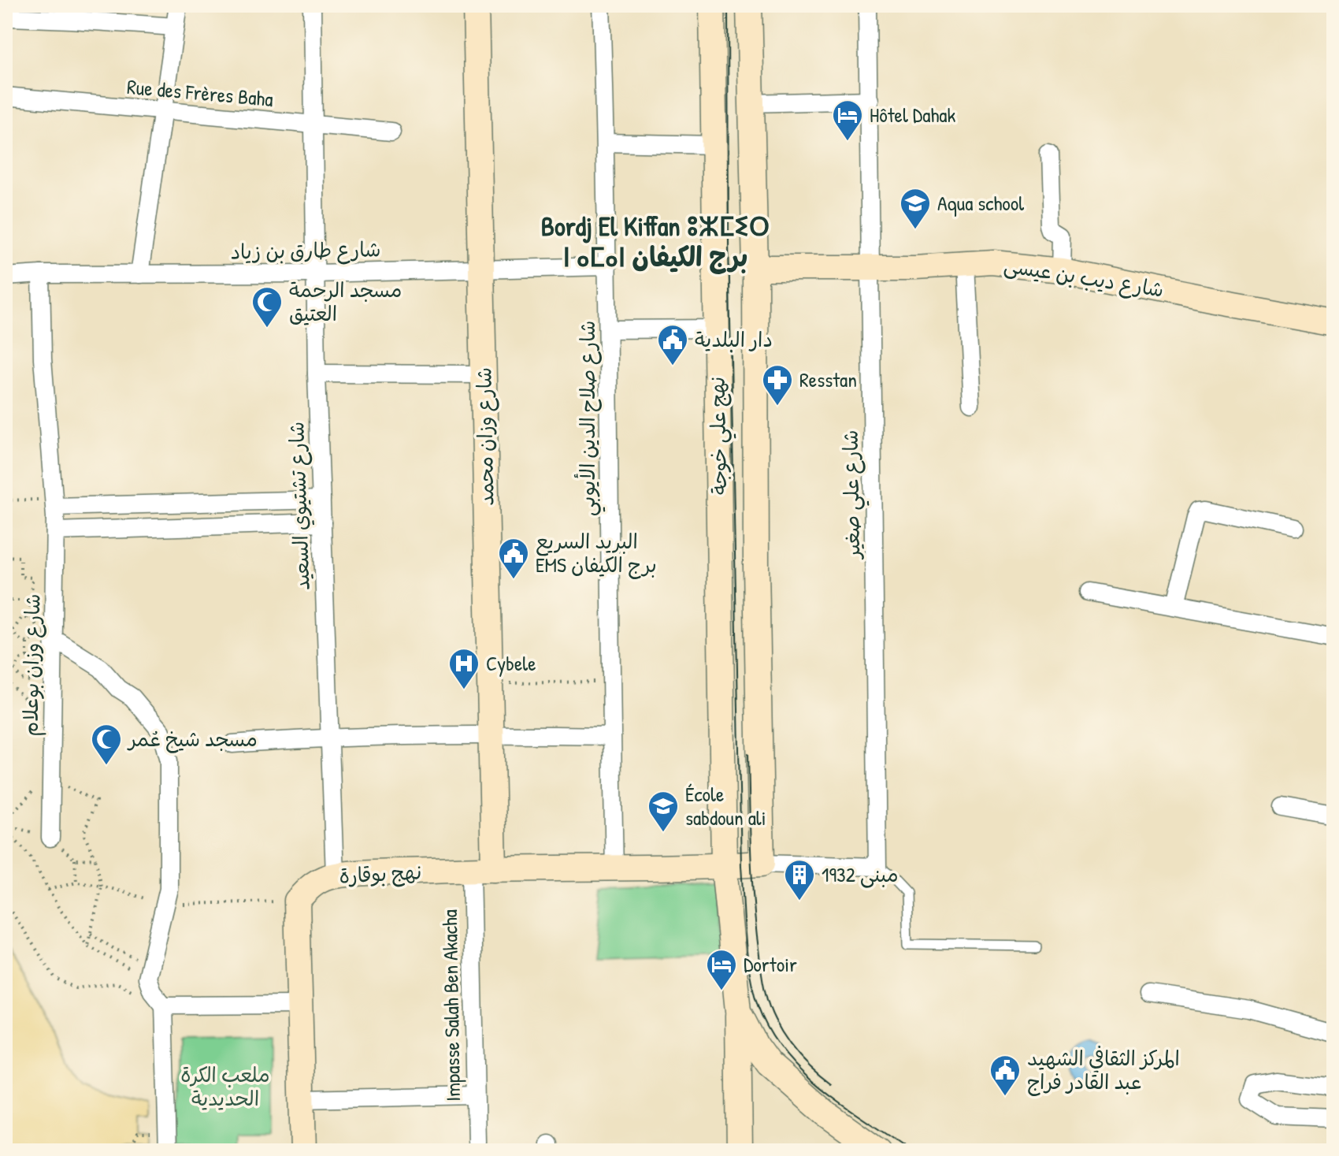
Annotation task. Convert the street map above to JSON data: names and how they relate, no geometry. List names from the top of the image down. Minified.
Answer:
{"streets":{"main road":["شارع ديب بن عيسى","نهج علي خوجة","شارع وزان محمد","نهج بوقارة"],"street":["Rue des Frères Baha","شارع طارق بن زياد","شارع صلاح الدين الأيوبي","شارع علي صغير","شارع تشتيوي السعيد","شارع وزان بوعلام","Impasse Salah Ben Akacha"]},"crossings":[["Rue des Frères Baha","شارع تشتيوي السعيد"],["شارع طارق بن زياد","شارع صلاح الدين الأيوبي"],["شارع طارق بن زياد","شارع وزان محمد"],["شارع طارق بن زياد","شارع تشتيوي السعيد"],["شارع طارق بن زياد","شارع وزان بوعلام"],["شارع ديب بن عيسى","نهج علي خوجة"],["شارع ديب بن عيسى","شارع علي صغير"],["شارع صلاح الدين الأيوبي","نهج بوقارة"],["نهج علي خوجة","نهج بوقارة"],["شارع وزان محمد","نهج بوقارة"],["شارع وزان محمد","Impasse Salah Ben Akacha"],["شارع تشتيوي السعيد","نهج بوقارة"],["نهج بوقارة","Impasse Salah Ben Akacha"]],"districts":["Bordj El Kiffan ⵓⵣⵎⵉⵔ ⵏ ⴰⵎⴰⵏ برج الكيفان"],"parks":["ملعب الكرة الحديدية"],"places":{"hotel":["Hôtel Dahak","Dortoir"],"school or university":["Aqua school","École sabdoun ali"],"mosque":["مسجد الرحمة العتيق","مسجد شيخ عُمر"],"public building":["دار البلدية","البريد السريع EMS برج الكيفان","المركز الثقافي الشهيد عبد القادر فراج"],"pharmacy":["Resstan"],"hospital":["Cybele"],"building":["مبنى 1932"]}}
